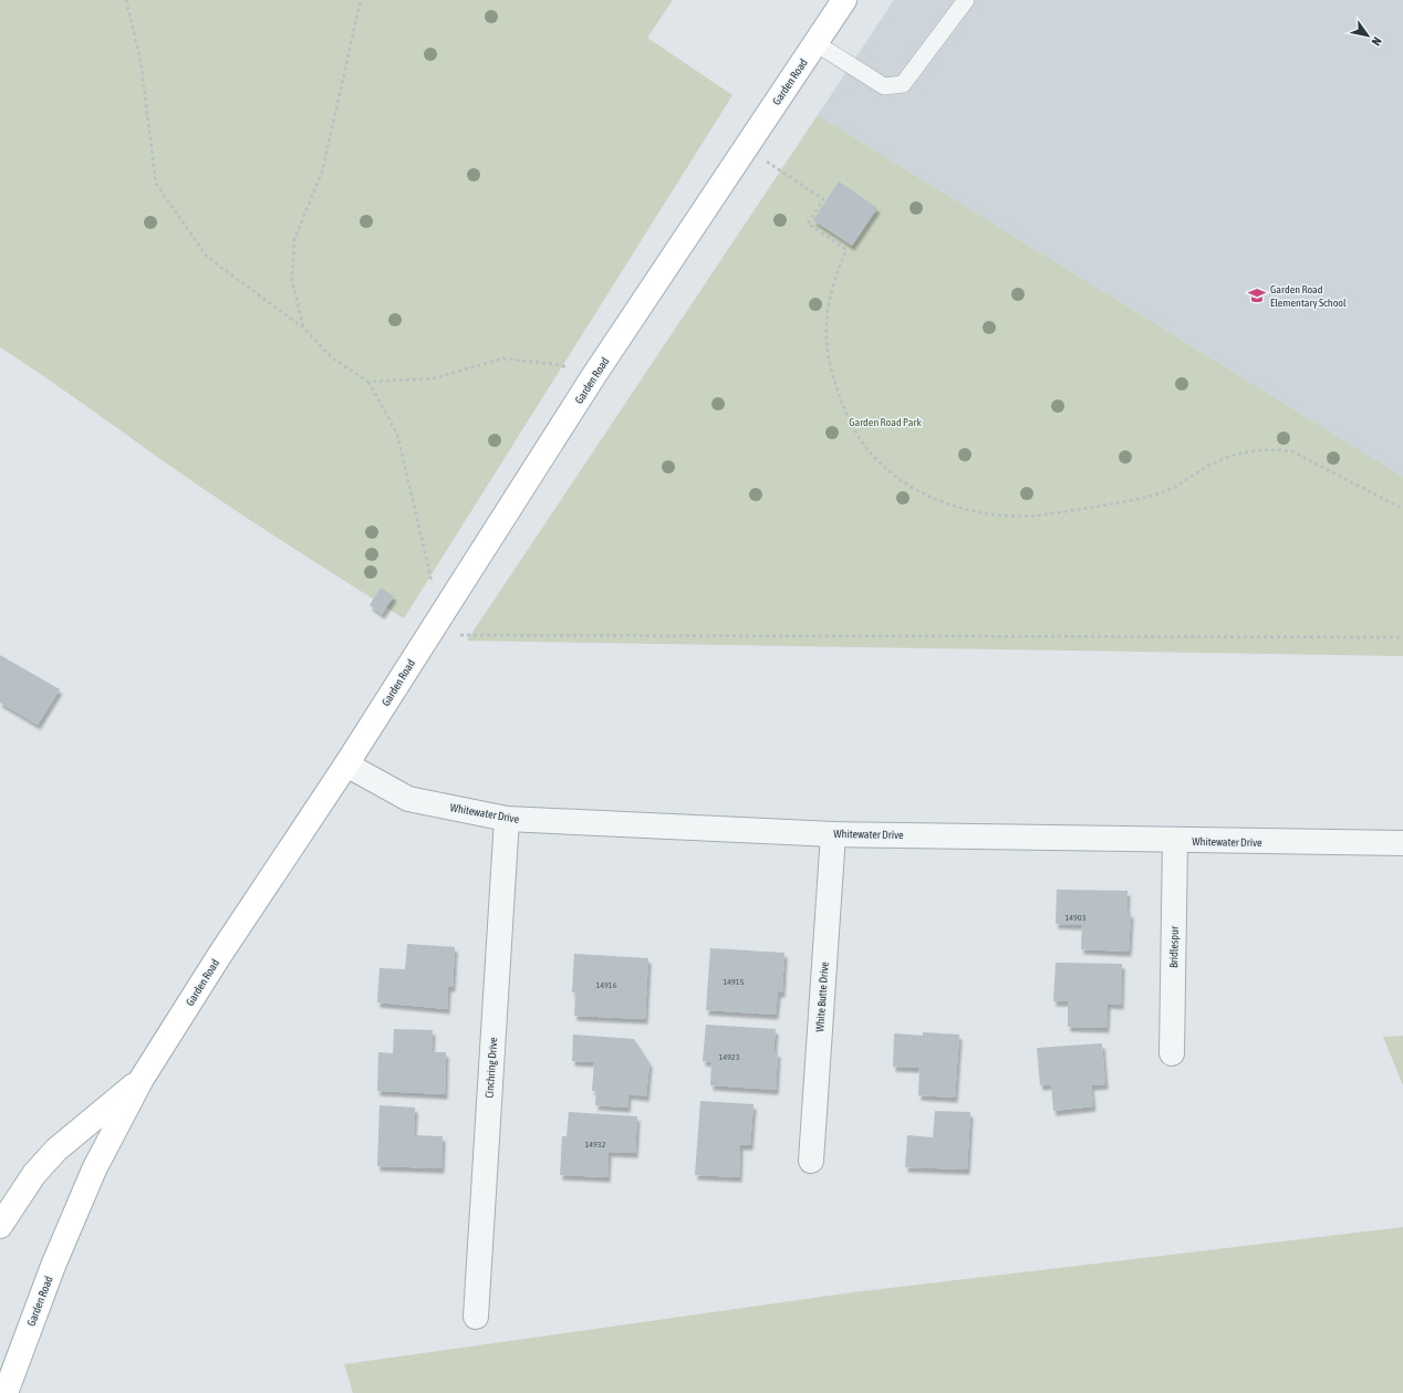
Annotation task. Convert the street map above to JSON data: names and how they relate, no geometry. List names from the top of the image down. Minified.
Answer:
{"streets":{"street":["Garden Road","Whitewater Drive","Bridlespur","White Butte Drive","Cinchring Drive"]},"crossings":[["Garden Road","Whitewater Drive"],["Whitewater Drive","Bridlespur"],["Whitewater Drive","White Butte Drive"],["Whitewater Drive","Cinchring Drive"]],"parks":["Garden Road Park"],"places":{"school or university":["Garden Road Elementary School"]},"house_numbers":["14903","14915","14916","14923","14932"],"north":"bottom right"}
